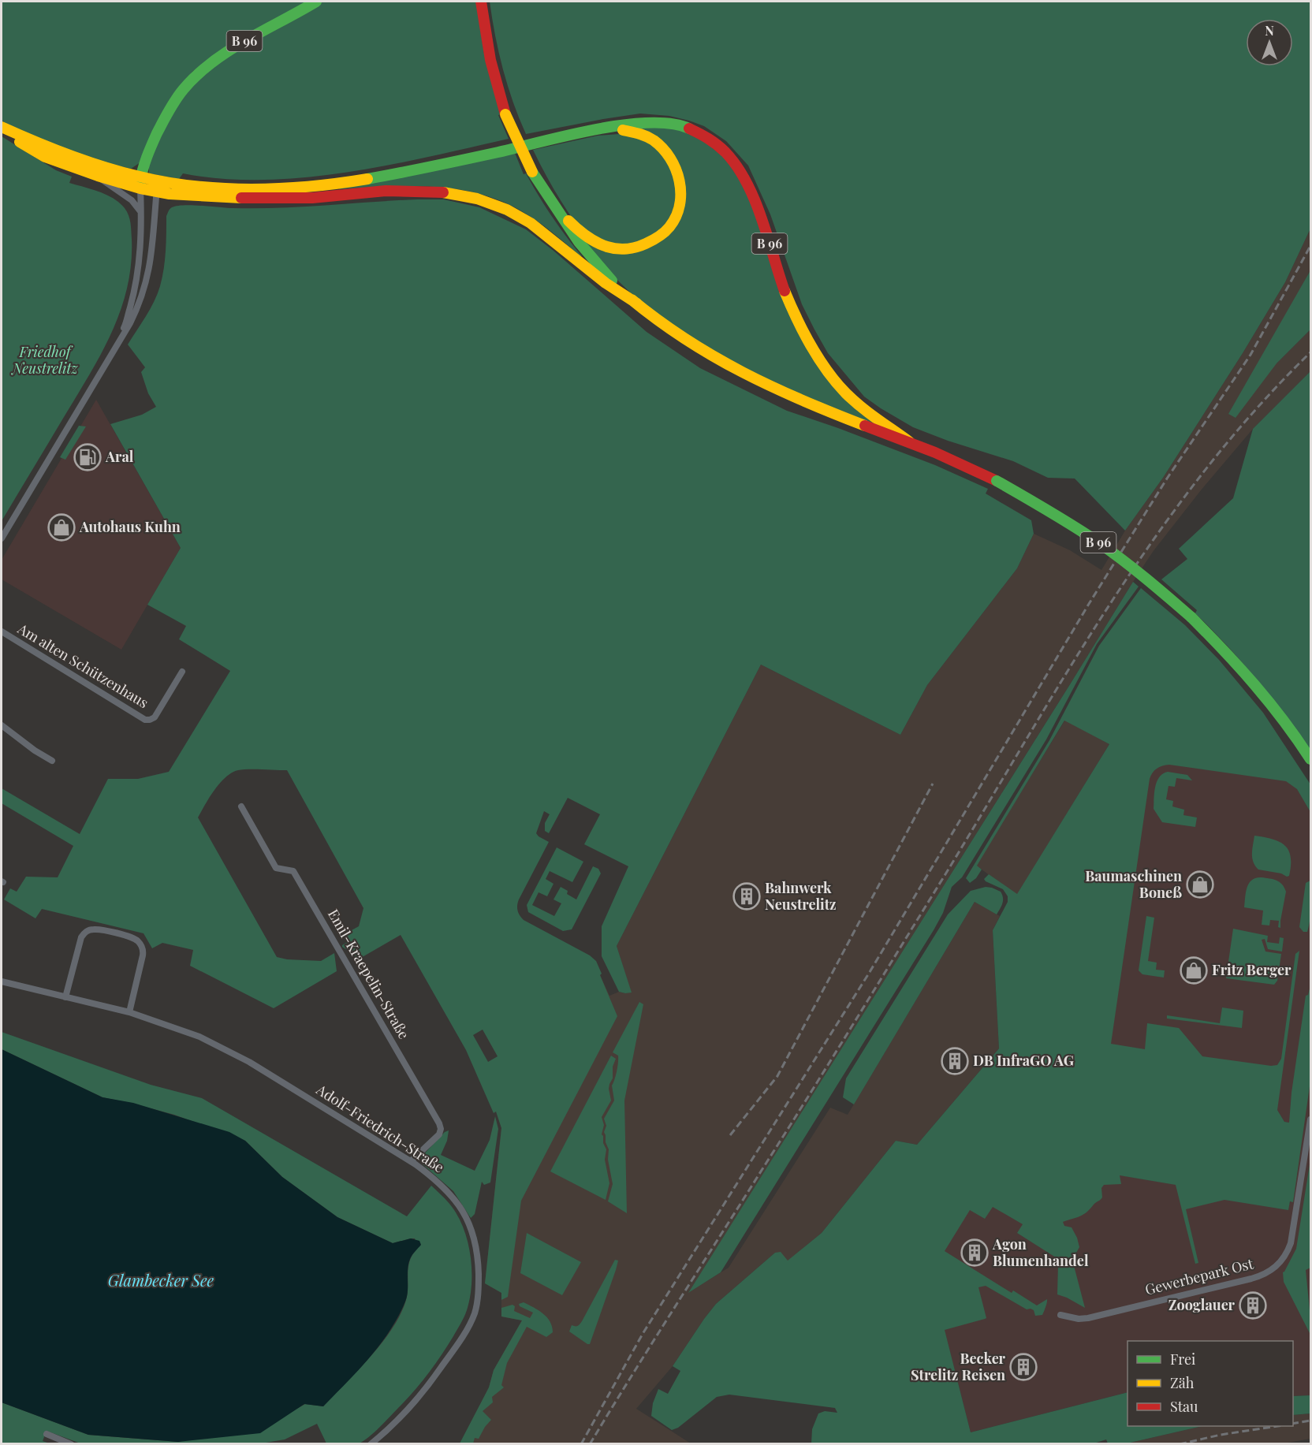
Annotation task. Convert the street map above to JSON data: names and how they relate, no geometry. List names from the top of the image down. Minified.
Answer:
{"streets":{"main road":["B 96"],"street":["Am alten Schützenhaus","Emil-Kraepelin-Straße","Adolf-Friedrich-Straße","Gewerbepark Ost"]},"crossings":[["Emil-Kraepelin-Straße","Adolf-Friedrich-Straße"]],"water":["Glambecker See"],"parks":["Friedhof Neustrelitz"],"places":{"fuel station":["Aral"],"shop":["Autohaus Kuhn","Baumaschinen Boneß","Fritz Berger"],"building":["Bahnwerk Neustrelitz","DB InfraGO AG","Agon Blumenhandel","Zooglauer","Becker Strelitz Reisen"]},"legend":["Frei","Zäh","Stau"],"north":"top"}
